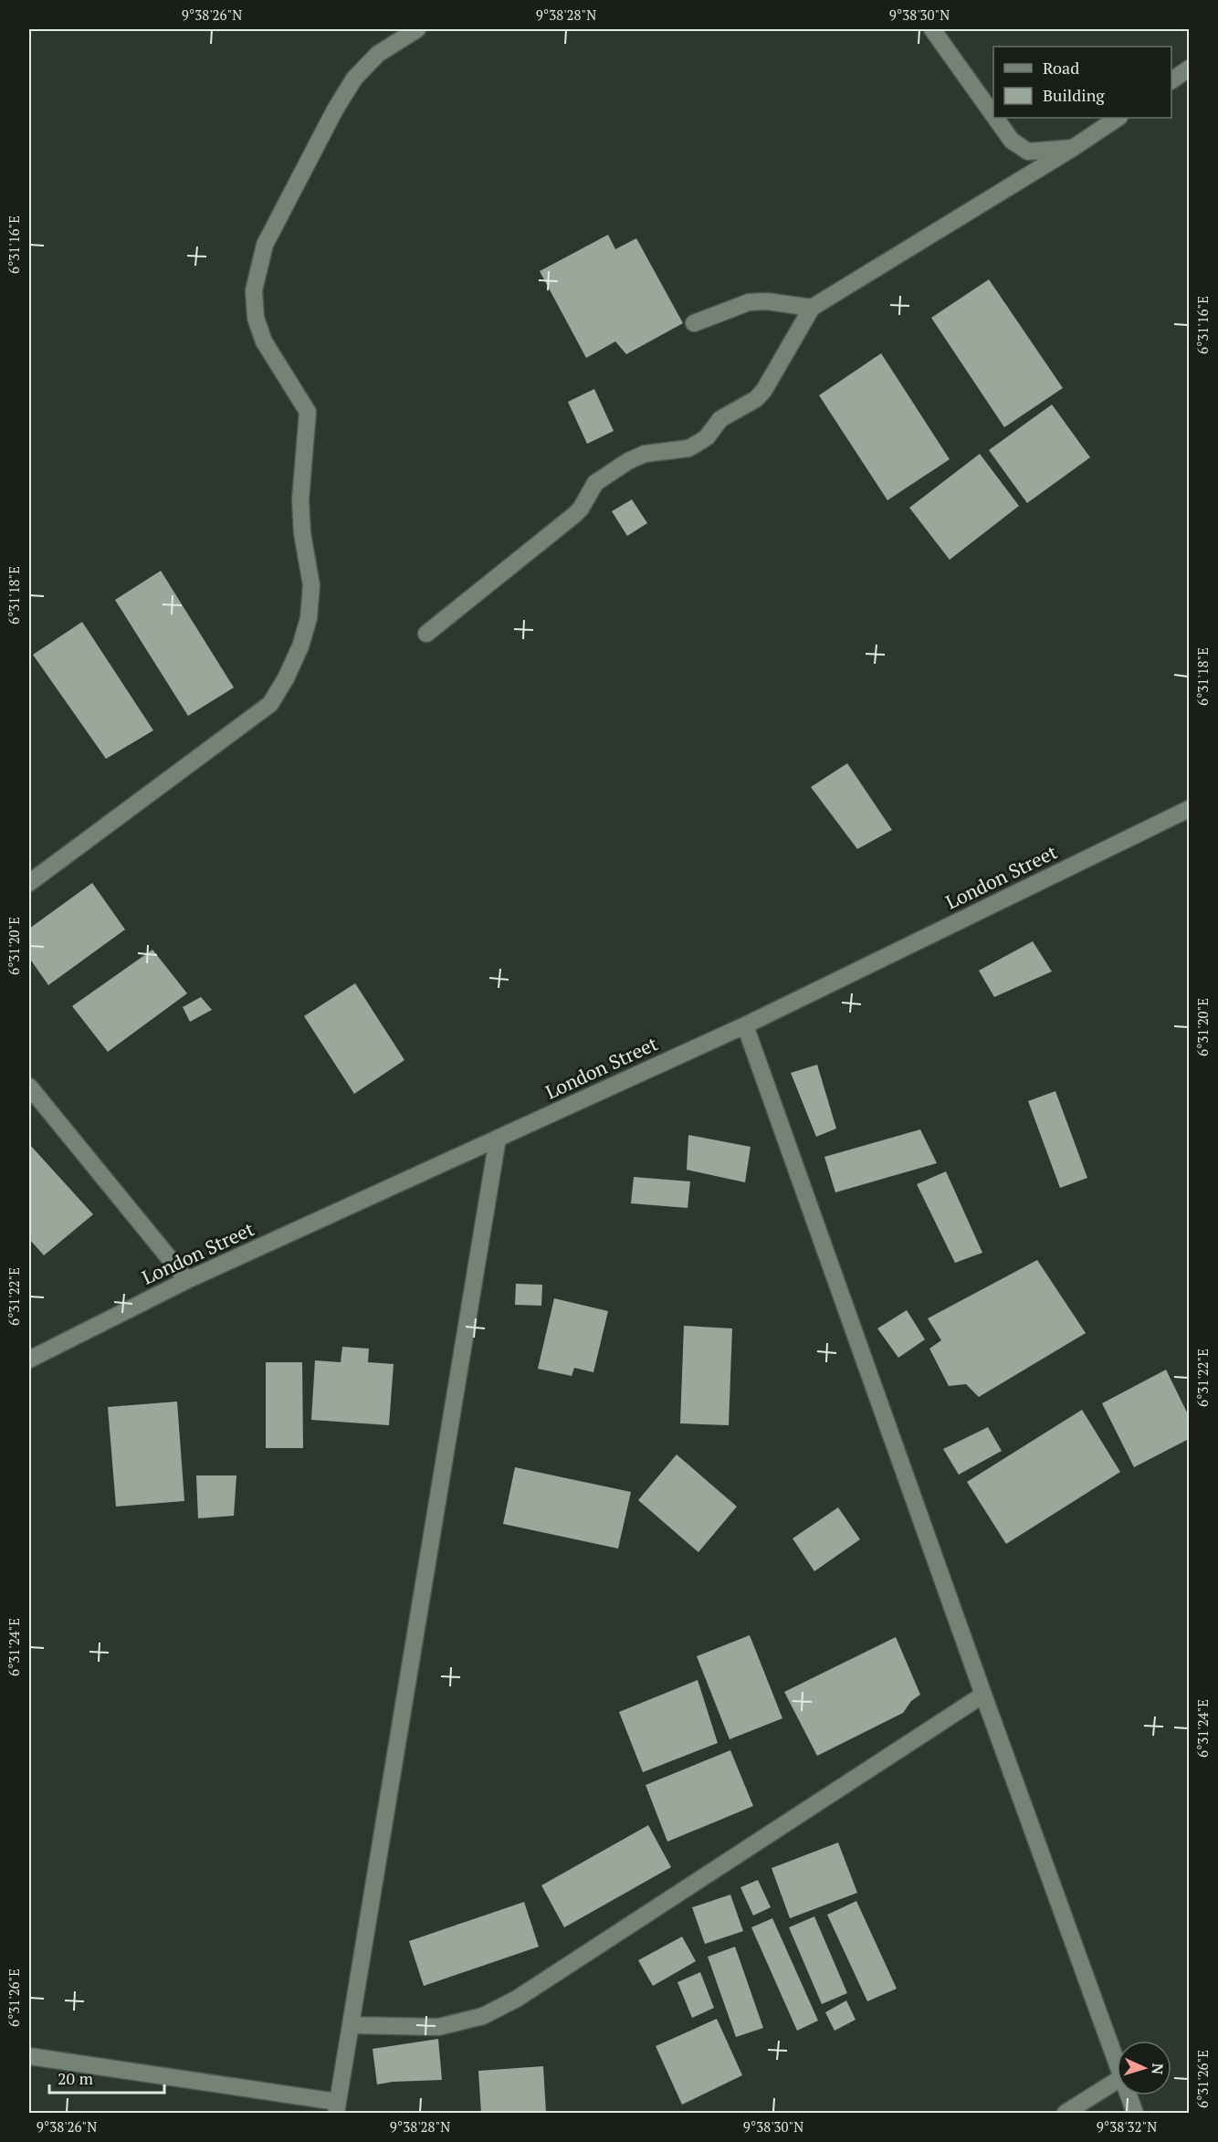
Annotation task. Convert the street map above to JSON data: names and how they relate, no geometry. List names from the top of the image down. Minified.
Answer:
{"streets":{"street":["London Street"]},"legend":["Road","Building"],"scale_bar":"20 m","north":"right","coordinates":["9°38'26\"N","9°38'28\"N","9°38'30\"N","6°31'16\"E","6°31'18\"E","6°31'20\"E","6°31'22\"E","6°31'24\"E","6°31'26\"E","9°38'32\"N"]}
